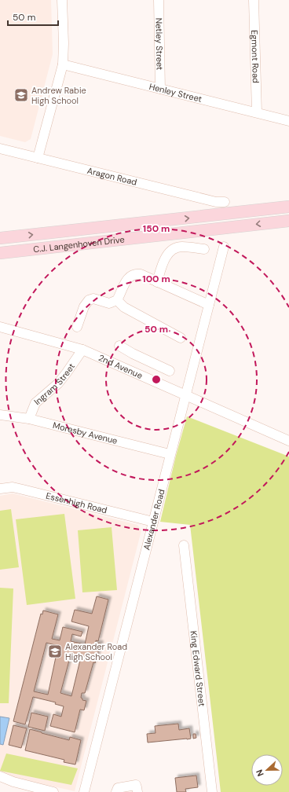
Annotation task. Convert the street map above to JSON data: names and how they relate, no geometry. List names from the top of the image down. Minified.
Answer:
{"streets":{"main road":["C.J. Langenhoven Drive"],"street":["Netley Street","Egmont Road","Henley Street","Aragon Road","2nd Avenue","Ingram Street","Moresby Avenue","Essenhigh Road","Alexander Road","King Edward Street"]},"crossings":[["Netley Street","Henley Street"],["Egmont Road","Henley Street"],["2nd Avenue","Ingram Street"],["2nd Avenue","Alexander Road"],["Ingram Street","Moresby Avenue"],["Moresby Avenue","Alexander Road"],["Essenhigh Road","Alexander Road"]],"places":{"school or university":["Andrew Rabie High School","Alexander Road High School"]},"scale_bar":"50 m","north":"left","rings":["150 m","100 m","50 m"]}
